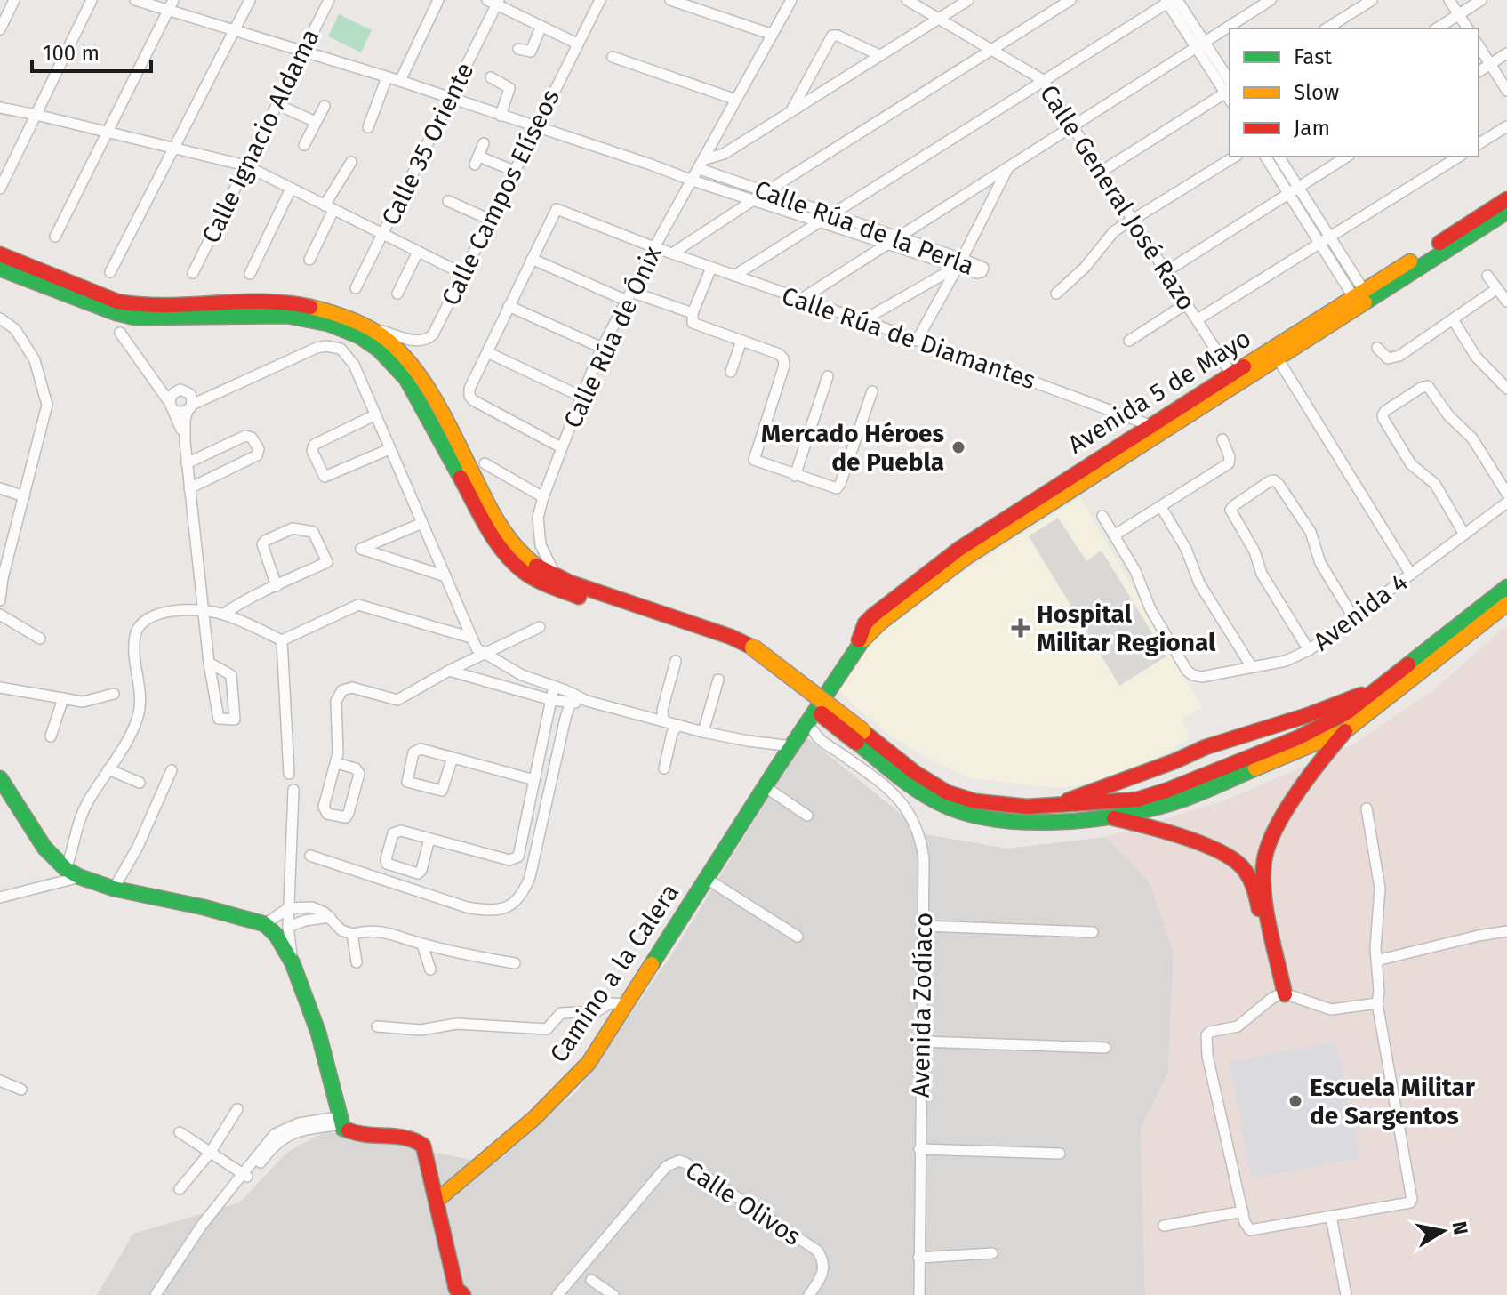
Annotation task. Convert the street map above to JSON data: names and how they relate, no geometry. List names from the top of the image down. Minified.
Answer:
{"streets":{"main road":["Avenida 5 de Mayo","Camino a la Calera"],"street":["Calle Ignacio Aldama","Calle 35 Oriente","Calle Campos Elíseos","Calle General José Razo","Calle Rúa de la Perla","Calle Rúa de Ónix","Calle Rúa de Diamantes","Avenida 4","Avenida Zodíaco","Calle Olivos"]},"crossings":[["Calle Ignacio Aldama","Calle Rúa de la Perla"],["Calle 35 Oriente","Calle Rúa de la Perla"],["Calle Campos Elíseos","Calle Rúa de la Perla"],["Calle General José Razo","Avenida 5 de Mayo"],["Calle Rúa de la Perla","Calle Rúa de Ónix"],["Calle Rúa de Ónix","Calle Rúa de Diamantes"],["Calle Rúa de Diamantes","Avenida 5 de Mayo"],["Avenida 5 de Mayo","Camino a la Calera"],["Avenida 5 de Mayo","Avenida Zodíaco"],["Camino a la Calera","Avenida Zodíaco"]],"places":{"other":["Mercado Héroes de Puebla","Escuela Militar de Sargentos"],"health":["Hospital Militar Regional"]},"legend":["Fast","Slow","Jam"],"scale_bar":"100 m","north":"right"}
